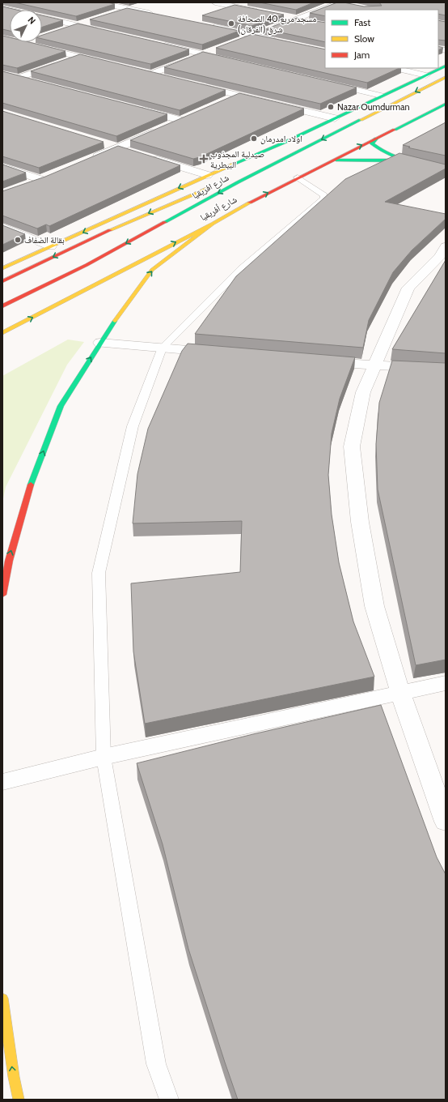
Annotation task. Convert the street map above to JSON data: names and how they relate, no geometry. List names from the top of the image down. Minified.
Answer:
{"streets":{"main road":["شارع افريقيا","شارع أفريقيا"]},"places":{"other":["مسجد مربع 40 الصحافة شرق (الفرقان)","Nazar Oumdurman","اولاد امدرمان","بقالة الضفاف"],"health":["صيدلية المجذوب البيطرية"]},"legend":["Fast","Slow","Jam"],"north":"top right"}
